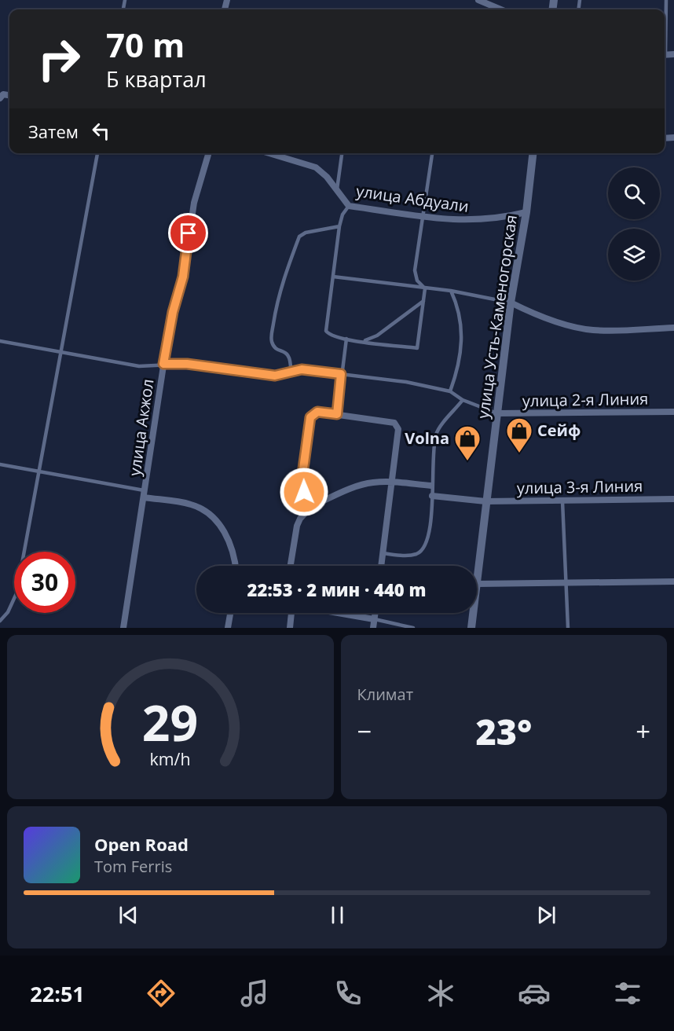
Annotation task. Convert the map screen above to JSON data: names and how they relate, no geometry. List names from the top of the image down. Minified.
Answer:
{"streets":{"street":["улица Абдуали","улица Усть-Каменогорская","улица 2-я Линия","улица Акжол","улица 3-я Линия"]},"crossings":[["улица Абдуали","улица Усть-Каменогорская"],["улица Усть-Каменогорская","улица 2-я Линия"],["улица Усть-Каменогорская","улица 3-я Линия"]],"places":{"shop":["Сейф","Volna"]},"page":{"turn":["70 m","Б квартал"],"then":"Затем","limit":"30","trip":"22:53 · 2 мин · 440 m","tile":"Климат","heat":["−","23°","+"],"song":["Open Road","Tom Ferris"],"tabs":"22:51","gauge":["29","km/h"]}}
